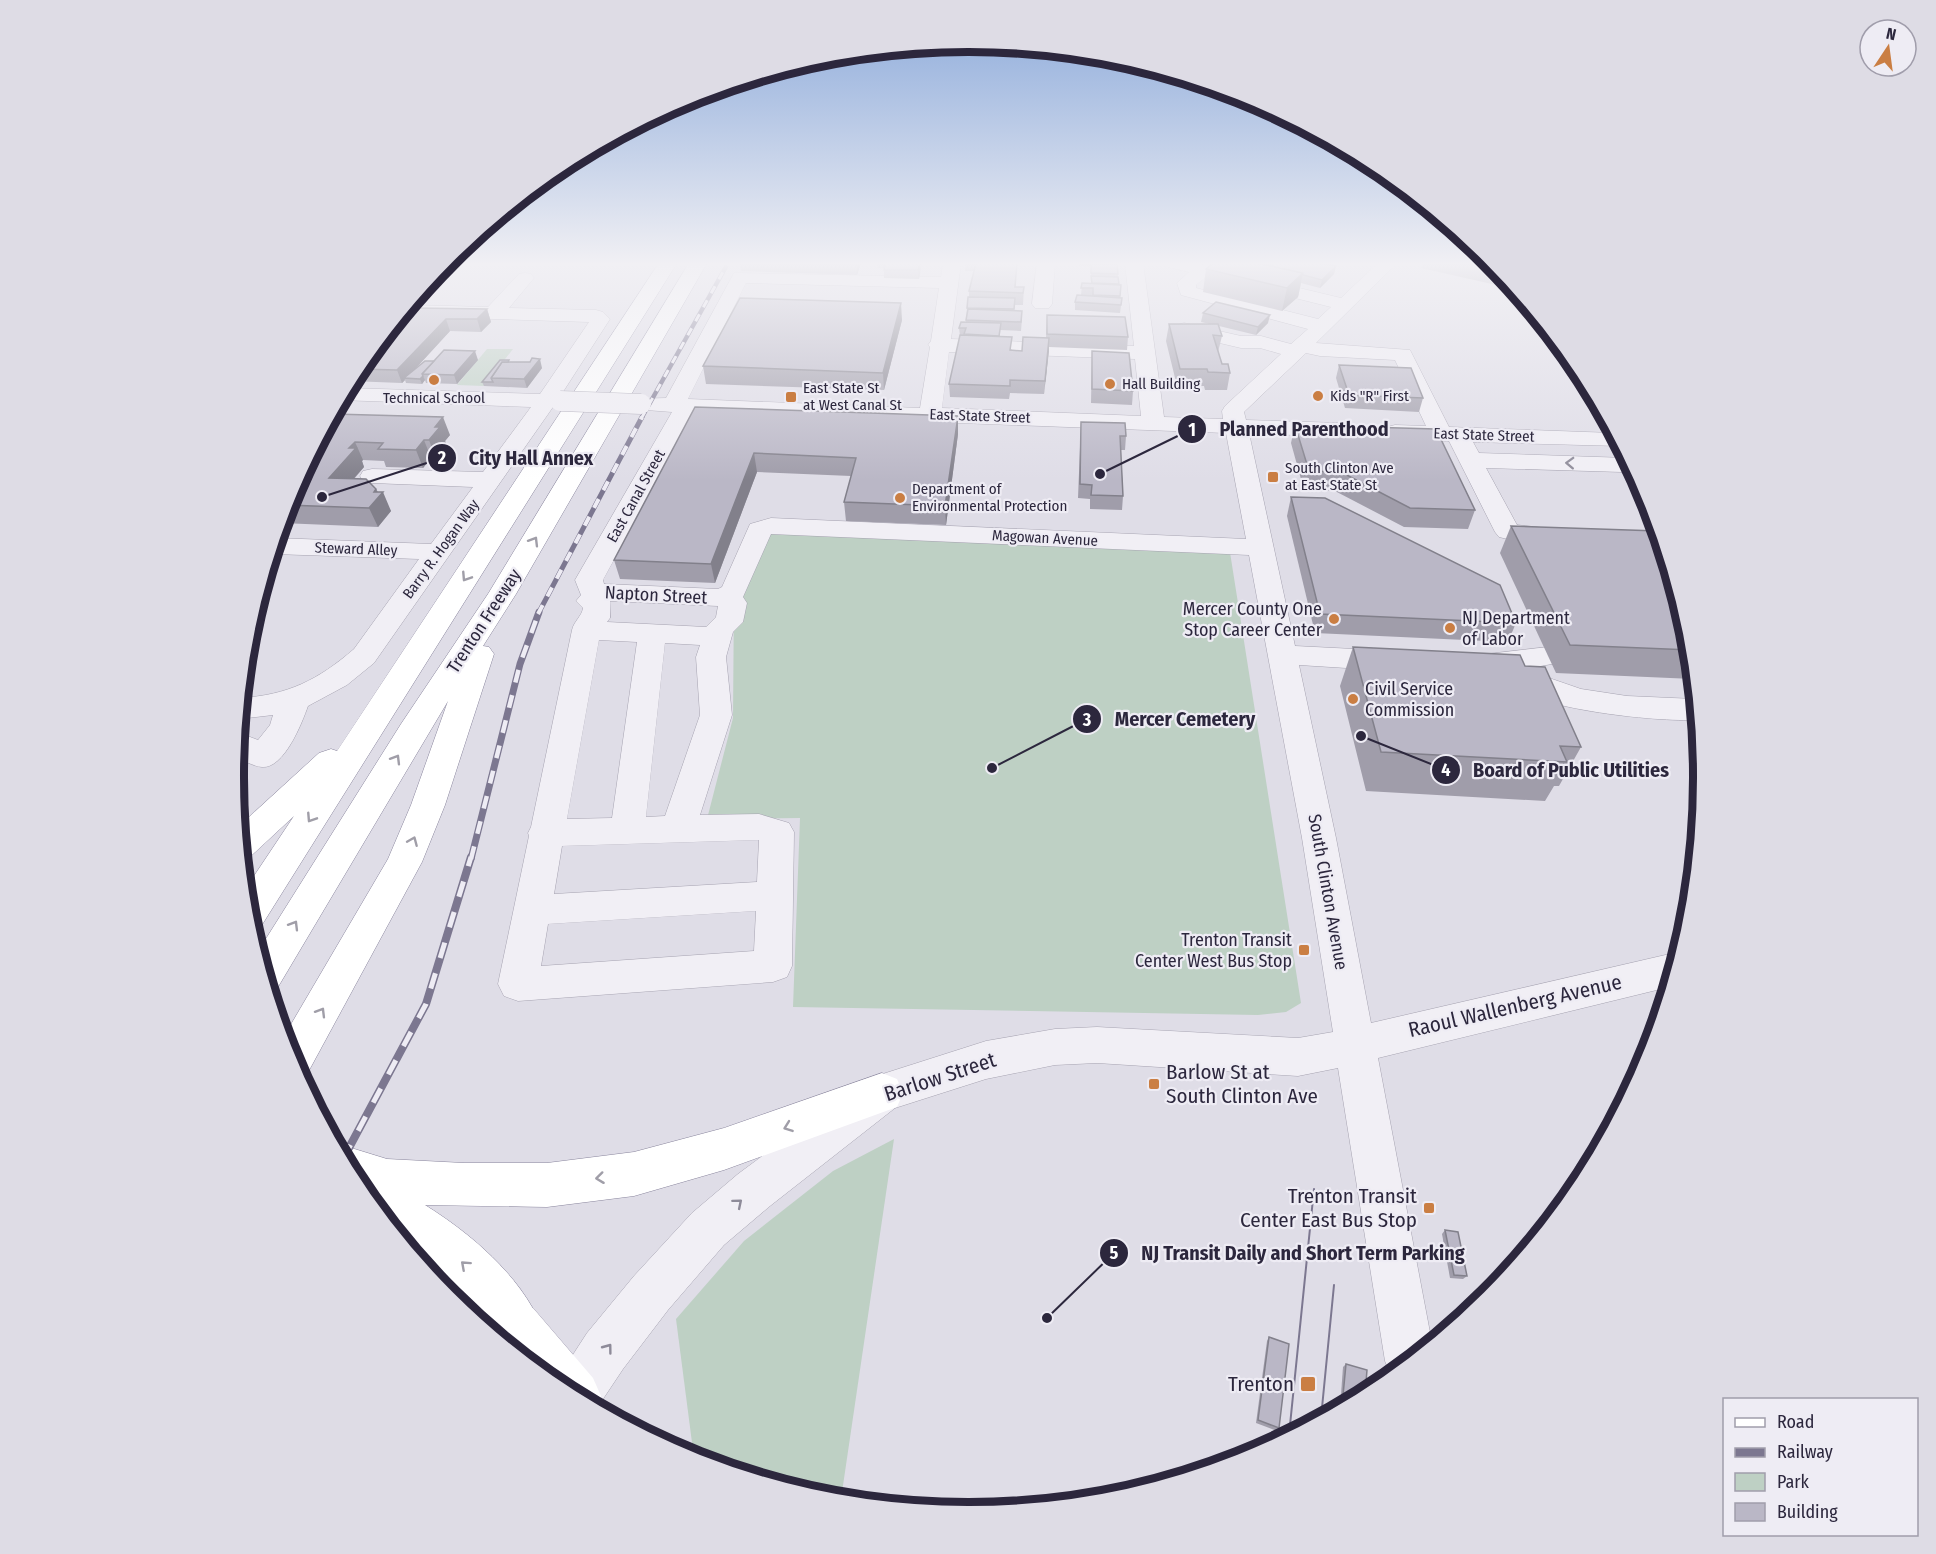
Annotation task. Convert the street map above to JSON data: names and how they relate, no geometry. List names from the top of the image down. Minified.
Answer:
{"streets":{"main road":["Trenton Freeway"],"street":["East State Street","East Canal Street","Magowan Avenue","Steward Alley","Barry R. Hogan Way","Napton Street","South Clinton Avenue","Raoul Wallenberg Avenue","Barlow Street"]},"crossings":[["East State Street","East Canal Street"],["East State Street","Barry R. Hogan Way"],["East State Street","South Clinton Avenue"],["East Canal Street","Napton Street"],["Magowan Avenue","Napton Street"],["Magowan Avenue","South Clinton Avenue"],["Steward Alley","Barry R. Hogan Way"],["South Clinton Avenue","Raoul Wallenberg Avenue"],["South Clinton Avenue","Barlow Street"],["Raoul Wallenberg Avenue","Barlow Street"]],"one_way":["Barlow Street"],"places":{"other":["Technical School","Hall Building","Kids \"R\" First","Planned Parenthood","City Hall Annex","Department of Environmental Protection","Mercer County One Stop Career Center","NJ Department of Labor","Civil Service Commission","Board of Public Utilities","Mercer Cemetery","NJ Transit Daily and Short Term Parking"],"transit":["East State St at West Canal St","South Clinton Ave at East State St","Trenton Transit Center West Bus Stop","Barlow St at South Clinton Ave","Trenton Transit Center East Bus Stop","Trenton"]},"legend":["Road","Railway","Park","Building"],"north":"top"}
